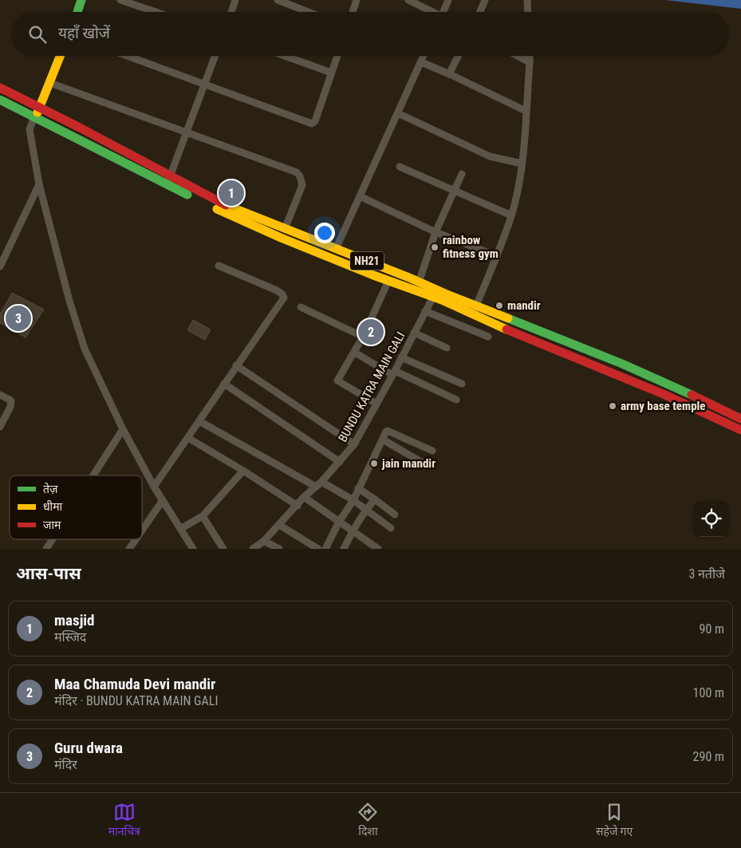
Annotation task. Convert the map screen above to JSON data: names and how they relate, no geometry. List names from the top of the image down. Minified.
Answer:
{"streets":{"main road":["NH21"],"street":["BUNDU KATRA MAIN GALI"]},"crossings":[["NH21","BUNDU KATRA MAIN GALI"]],"places":["rainbow fitness gym","mandir","army base temple","jain mandir"],"legend":["तेज़","धीमा","जाम"],"page":{"search":"यहाँ खोजें","pins":["1","3","2"],"heading":["आस-पास","3 नतीजे"],"list":[{"mark":"1","name":"masjid","note":"मस्जिद","value":"90 m"},{"mark":"2","name":"Maa Chamuda Devi mandir","note":"मंदिर · BUNDU KATRA MAIN GALI","value":"100 m"},{"mark":"3","name":"Guru dwara","note":"मंदिर","value":"290 m"}],"nav":["मानचित्र","दिशा","सहेजे गए"]}}
